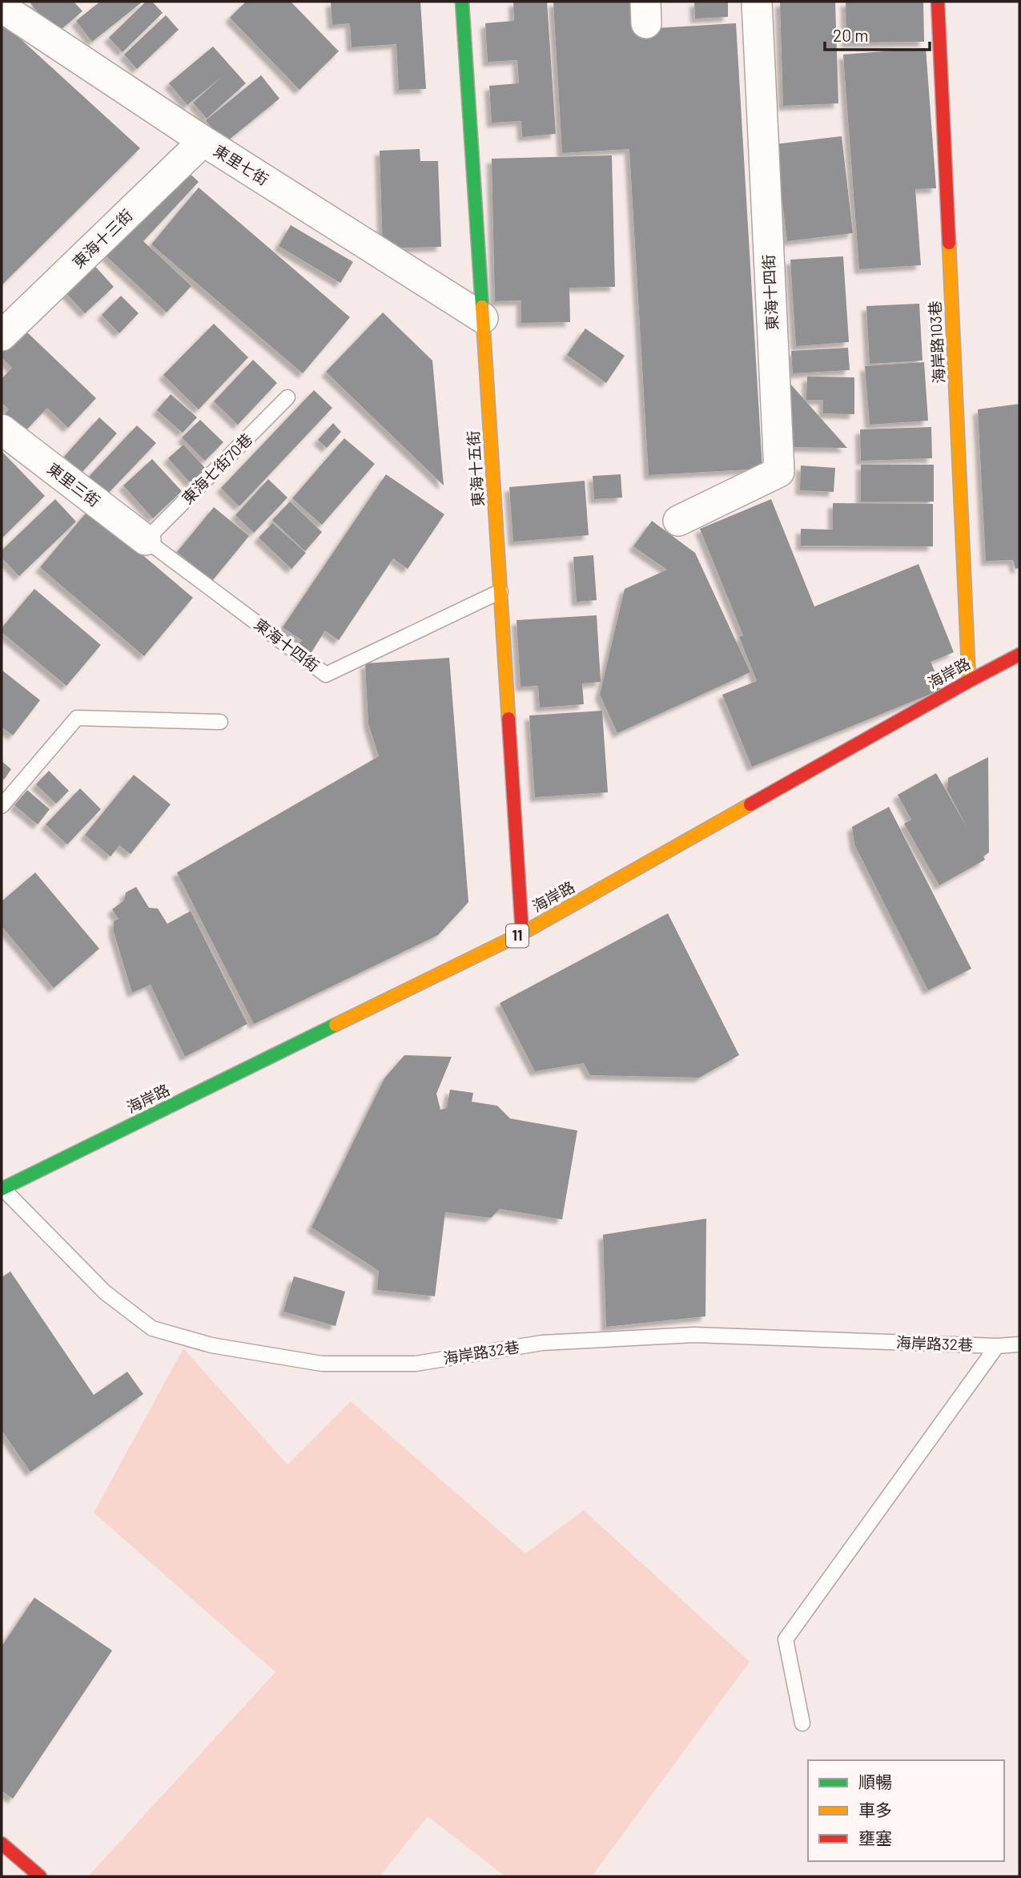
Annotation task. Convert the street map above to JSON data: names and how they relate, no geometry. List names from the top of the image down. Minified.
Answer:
{"streets":{"street":["東里七街","東海十三街","東海十四街","海岸路103巷","東海十五街","東里三街","海岸路","11"],"lane":["東海七街70巷","海岸路32巷"]},"crossings":[["東里七街","東海十三街"],["東里七街","東海十五街"],["東海十四街","東海七街70巷"],["東海十四街","東海十五街"],["東海十四街","東里三街"],["海岸路103巷","海岸路"],["東海七街70巷","東里三街"],["東海十五街","海岸路"],["海岸路","海岸路32巷"]],"legend":["順暢","車多","壅塞"],"scale_bar":"20 m"}
